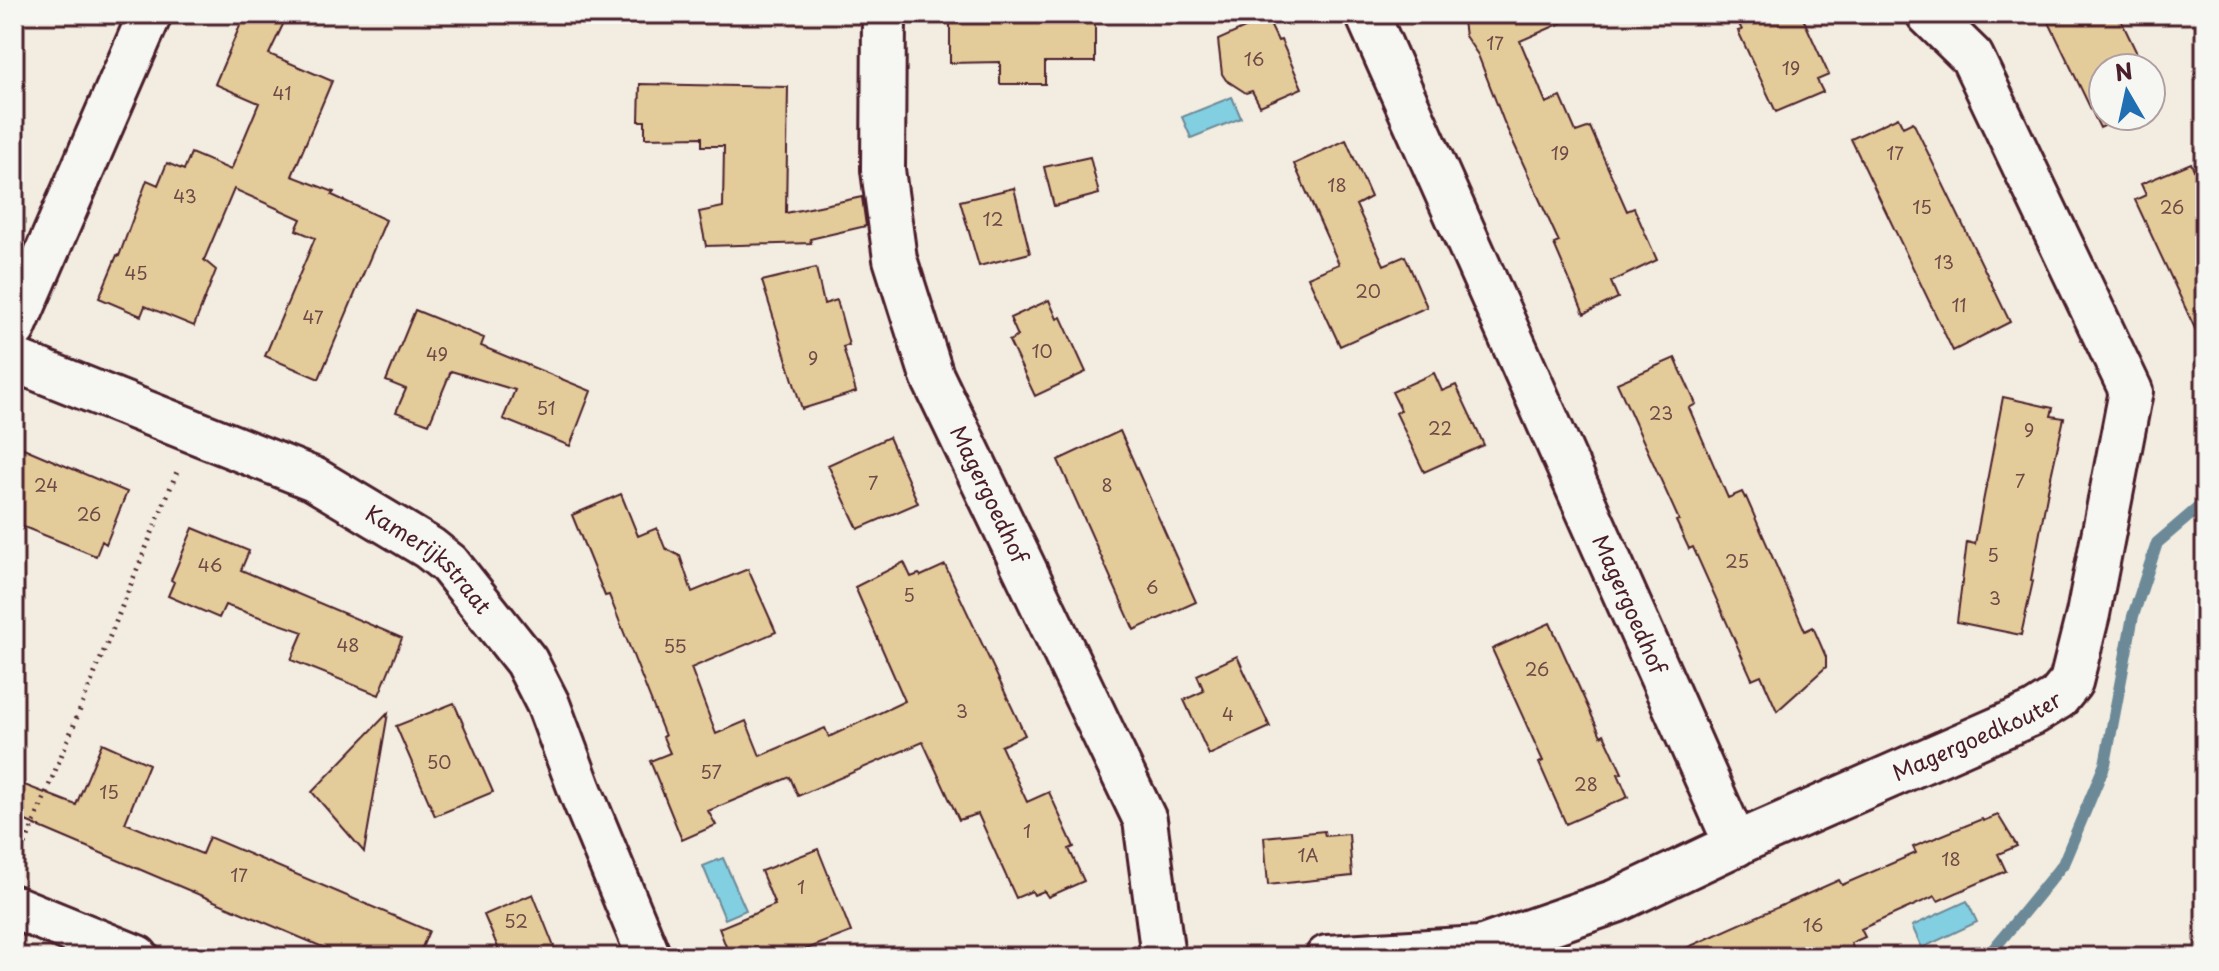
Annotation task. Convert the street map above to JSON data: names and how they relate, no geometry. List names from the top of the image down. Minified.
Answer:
{"streets":{"street":["Magergoedhof","Kamerijkstraat","Magergoedkouter"]},"crossings":[["Magergoedhof","Magergoedkouter"]],"house_numbers":["17","16","19","41","19","17","18","43","15","26","12","13","45","20","11","47","10","49","9","51","23","22","9","7","7","24","8","26","5","25","46","6","5","3","48","55","26","3","4","50","57","28","15","1","1A","18","17","1","52","16"],"north":"top"}
